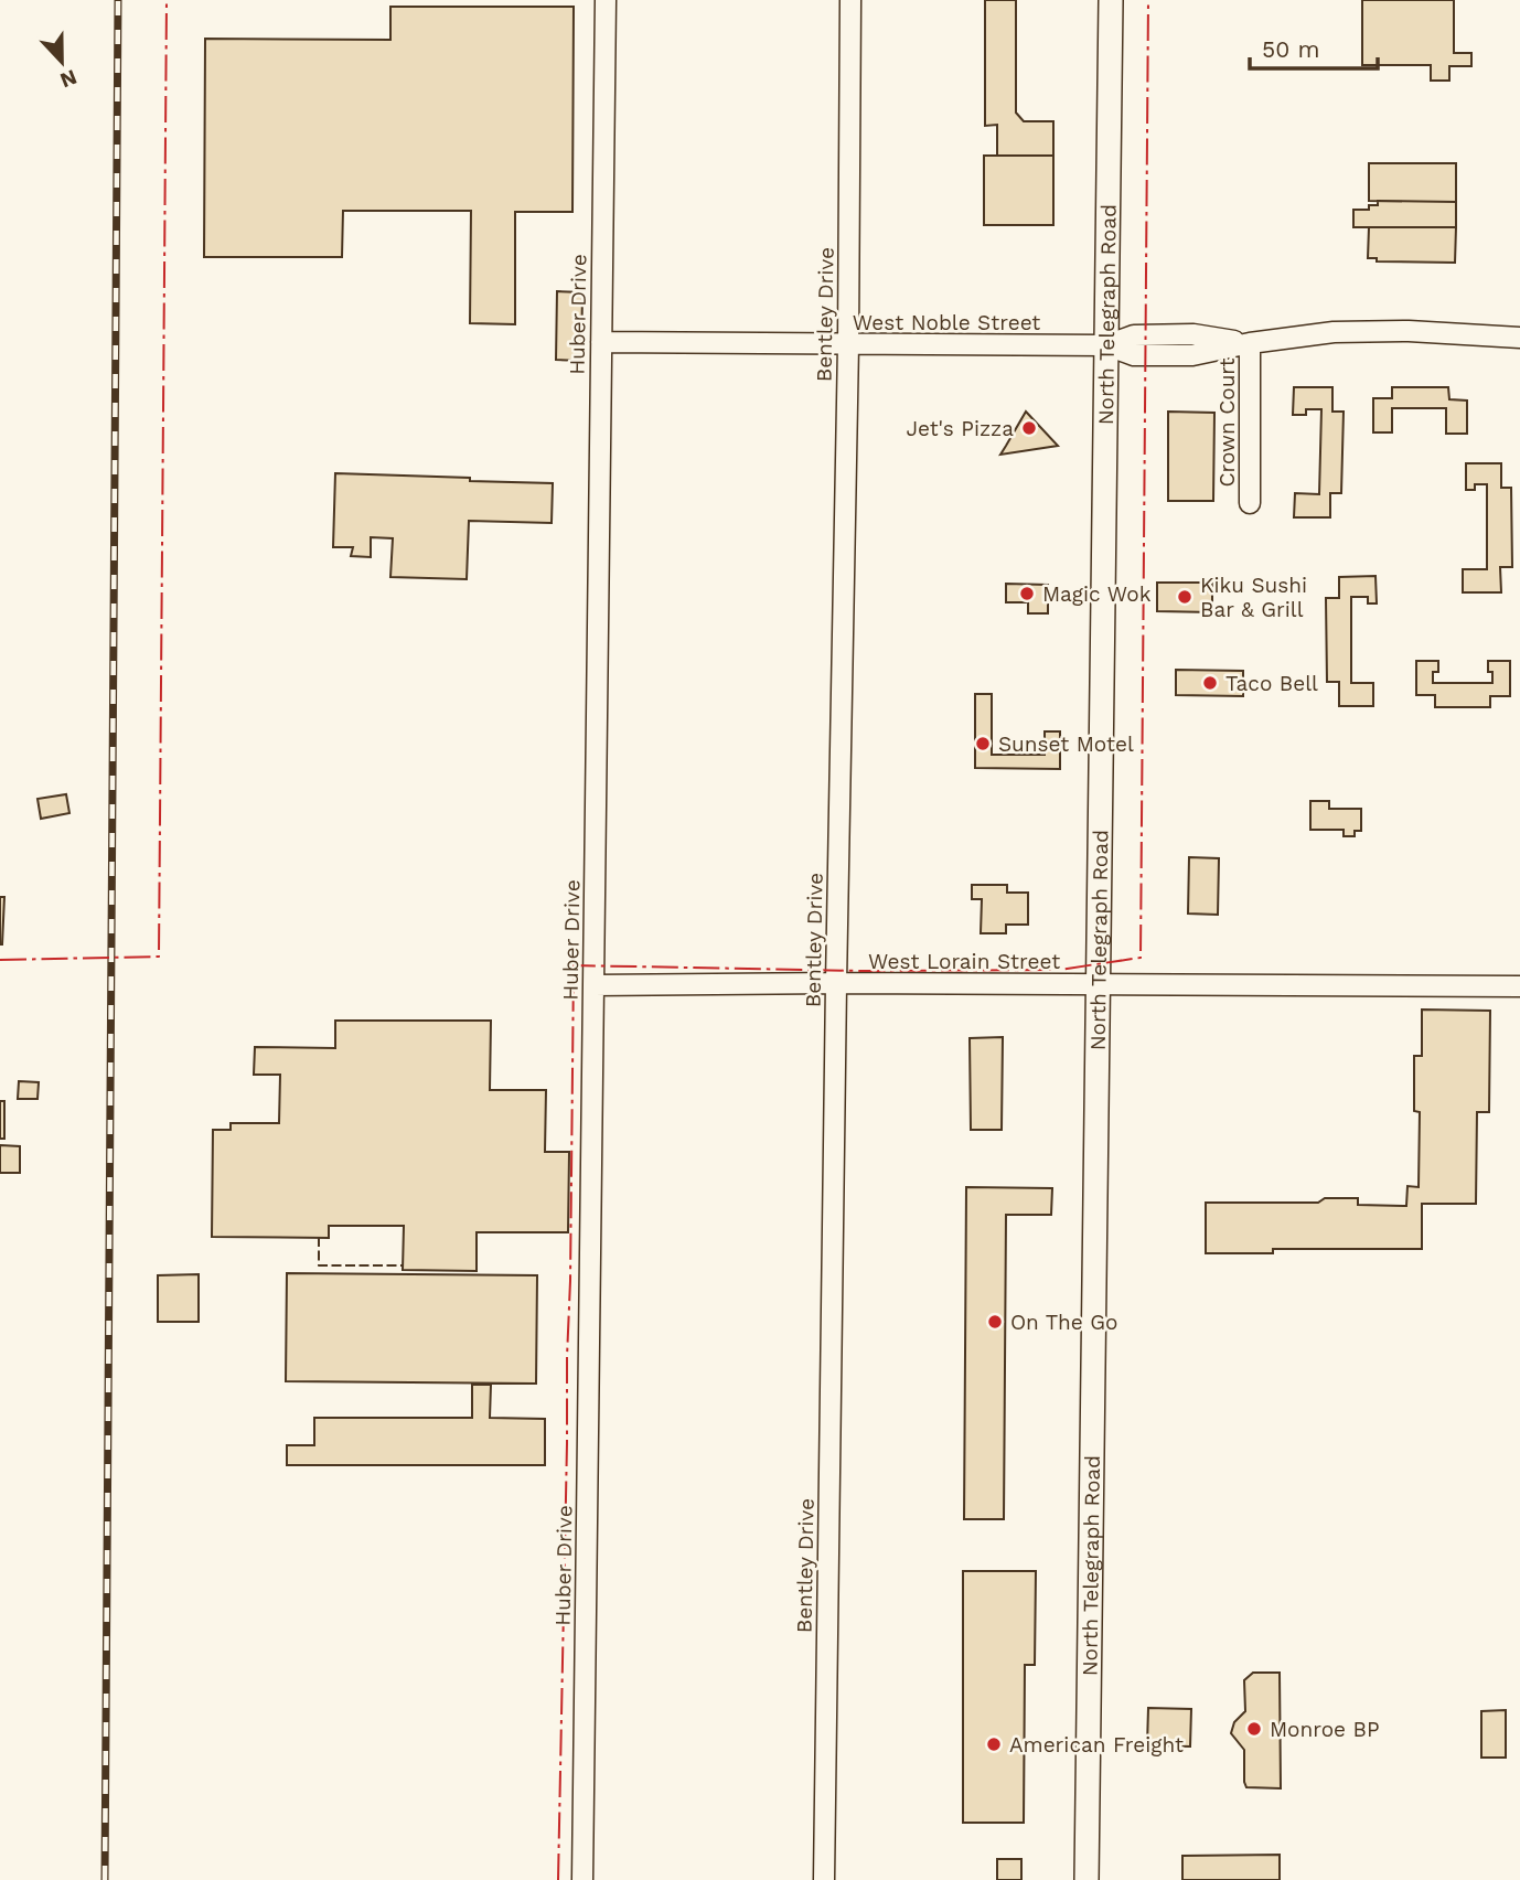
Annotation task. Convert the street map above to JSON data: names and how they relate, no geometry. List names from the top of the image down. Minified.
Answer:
{"streets":{"main road":["North Telegraph Road"],"street":["Huber Drive","Bentley Drive","West Noble Street","Crown Court","West Lorain Street"]},"crossings":[["Huber Drive","West Noble Street"],["Huber Drive","West Lorain Street"],["Bentley Drive","West Noble Street"],["Bentley Drive","West Lorain Street"],["North Telegraph Road","West Noble Street"],["North Telegraph Road","West Lorain Street"],["West Noble Street","Crown Court"]],"places":["Jet's Pizza","Magic Wok","Kiku Sushi Bar & Grill","Taco Bell","Sunset Motel","On The Go","Monroe BP","American Freight"],"scale_bar":"50 m","north":"bottom"}
